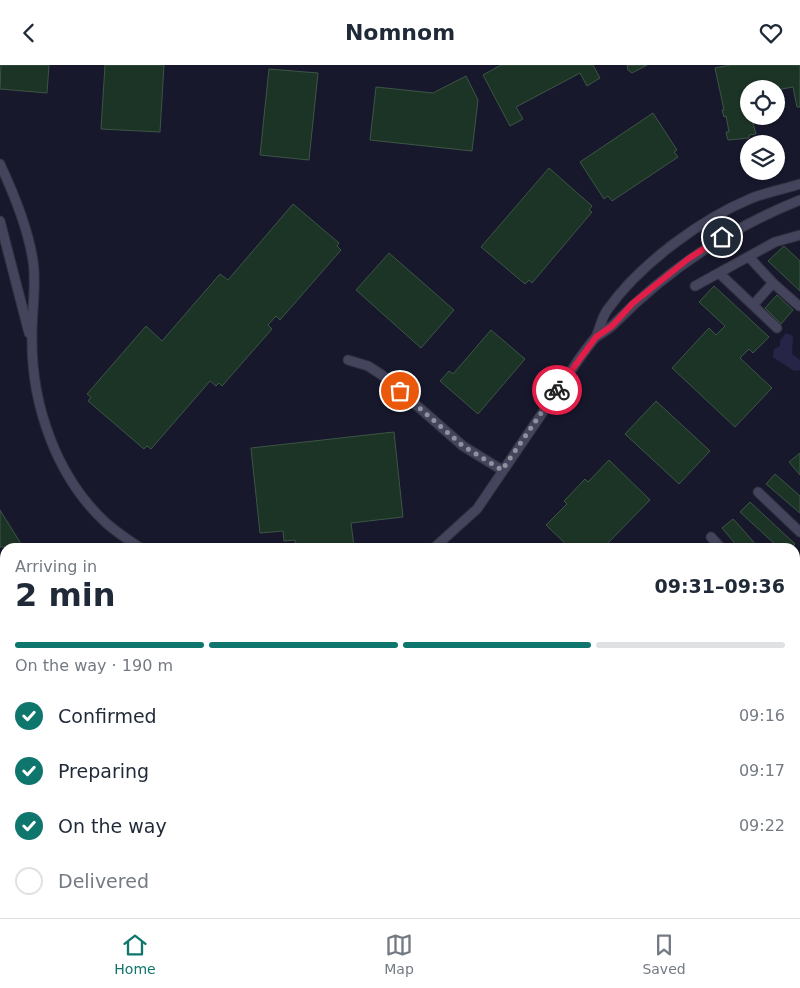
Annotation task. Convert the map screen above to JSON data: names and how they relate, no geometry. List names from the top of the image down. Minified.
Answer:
{"page":{"header":"Nomnom","heading":["2 min","Arriving in","09:31–09:36"],"bar":"On the way · 190 m","list":[["Confirmed","09:16"],["Preparing","09:17"],["On the way","09:22"],"Delivered"],"tabs":["Home","Map","Saved"]}}
